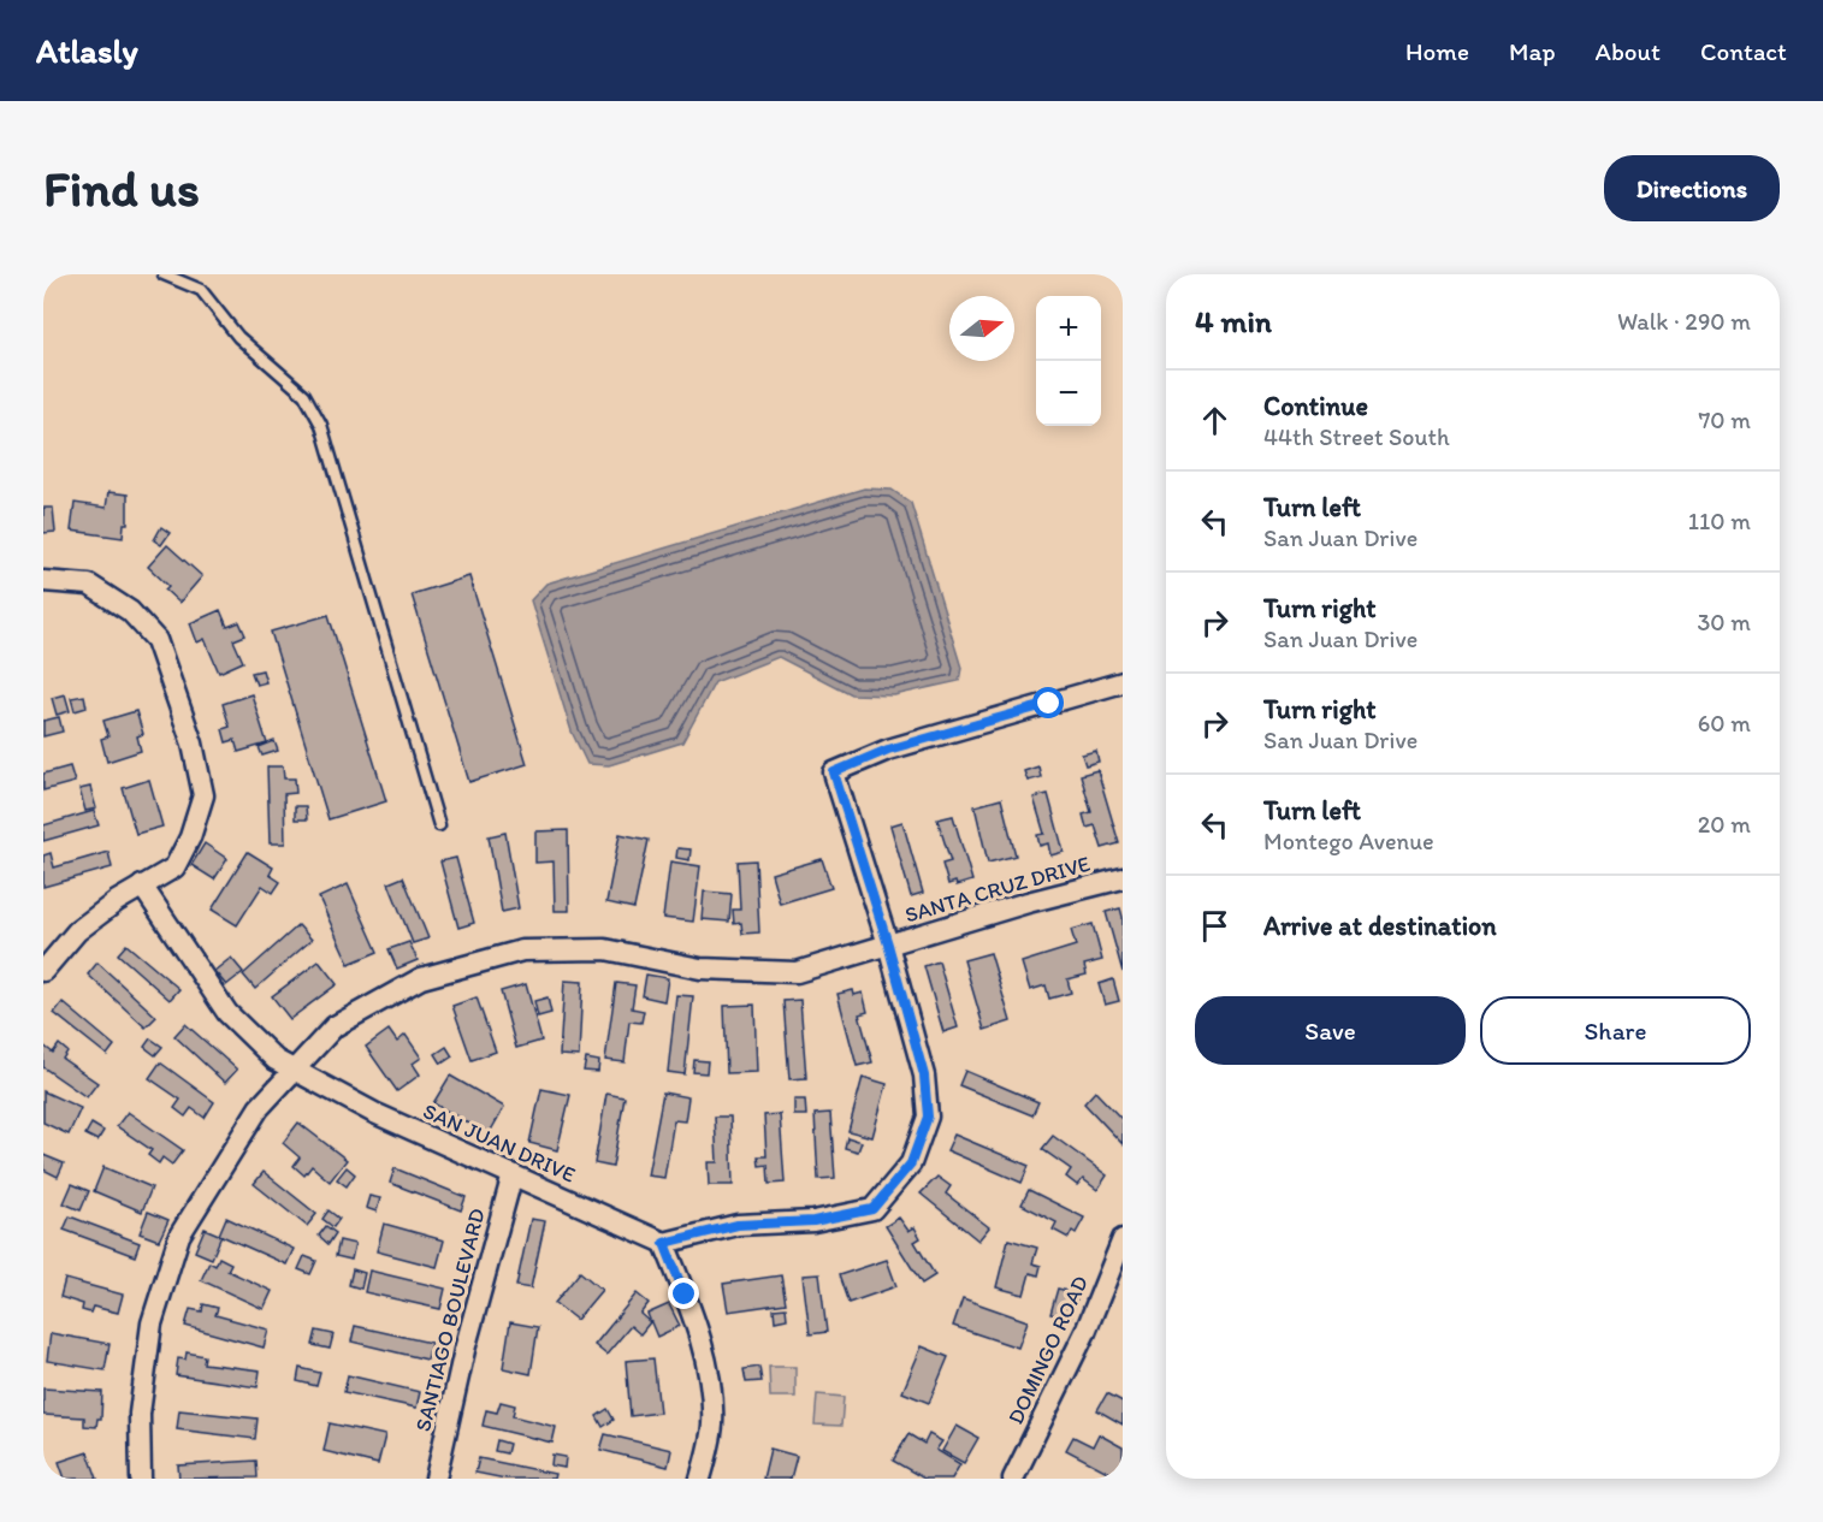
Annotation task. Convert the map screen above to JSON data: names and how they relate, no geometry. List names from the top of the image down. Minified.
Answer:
{"streets":{"street":["SANTA CRUZ DRIVE","SAN JUAN DRIVE","SANTIAGO BOULEVARD","DOMINGO ROAD"]},"crossings":[["SANTA CRUZ DRIVE","SAN JUAN DRIVE"],["SAN JUAN DRIVE","SANTIAGO BOULEVARD"]],"north":"right","page":{"header":"Atlasly","nav":["Home","Map","About","Contact"],"buttons":["Directions",["Save","Share"]],"title":"Find us","heading":["4 min","Walk · 290 m"],"map_buttons":["+","−"],"list":[["Continue","44th Street South","70 m"],["Turn left","San Juan Drive","110 m"],["Turn right","San Juan Drive","30 m"],["Turn right","San Juan Drive","60 m"],["Turn left","Montego Avenue","20 m"],"Arrive at destination"]}}
